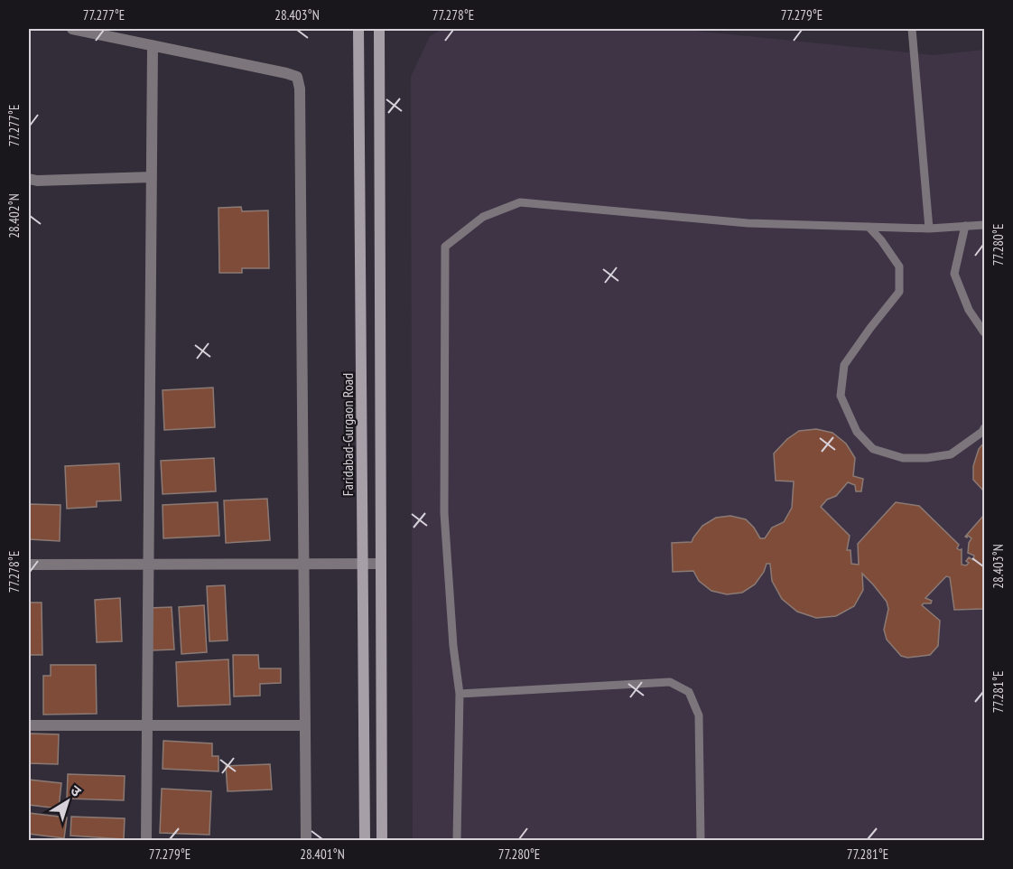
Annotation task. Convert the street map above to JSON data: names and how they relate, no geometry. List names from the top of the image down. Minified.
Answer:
{"streets":{"main road":["Faridabad-Gurgaon Road"]},"north":"top right","coordinates":["77.277°E","28.403°N","77.278°E","77.279°E","28.402°N","77.280°E","77.281°E","28.401°N"]}
